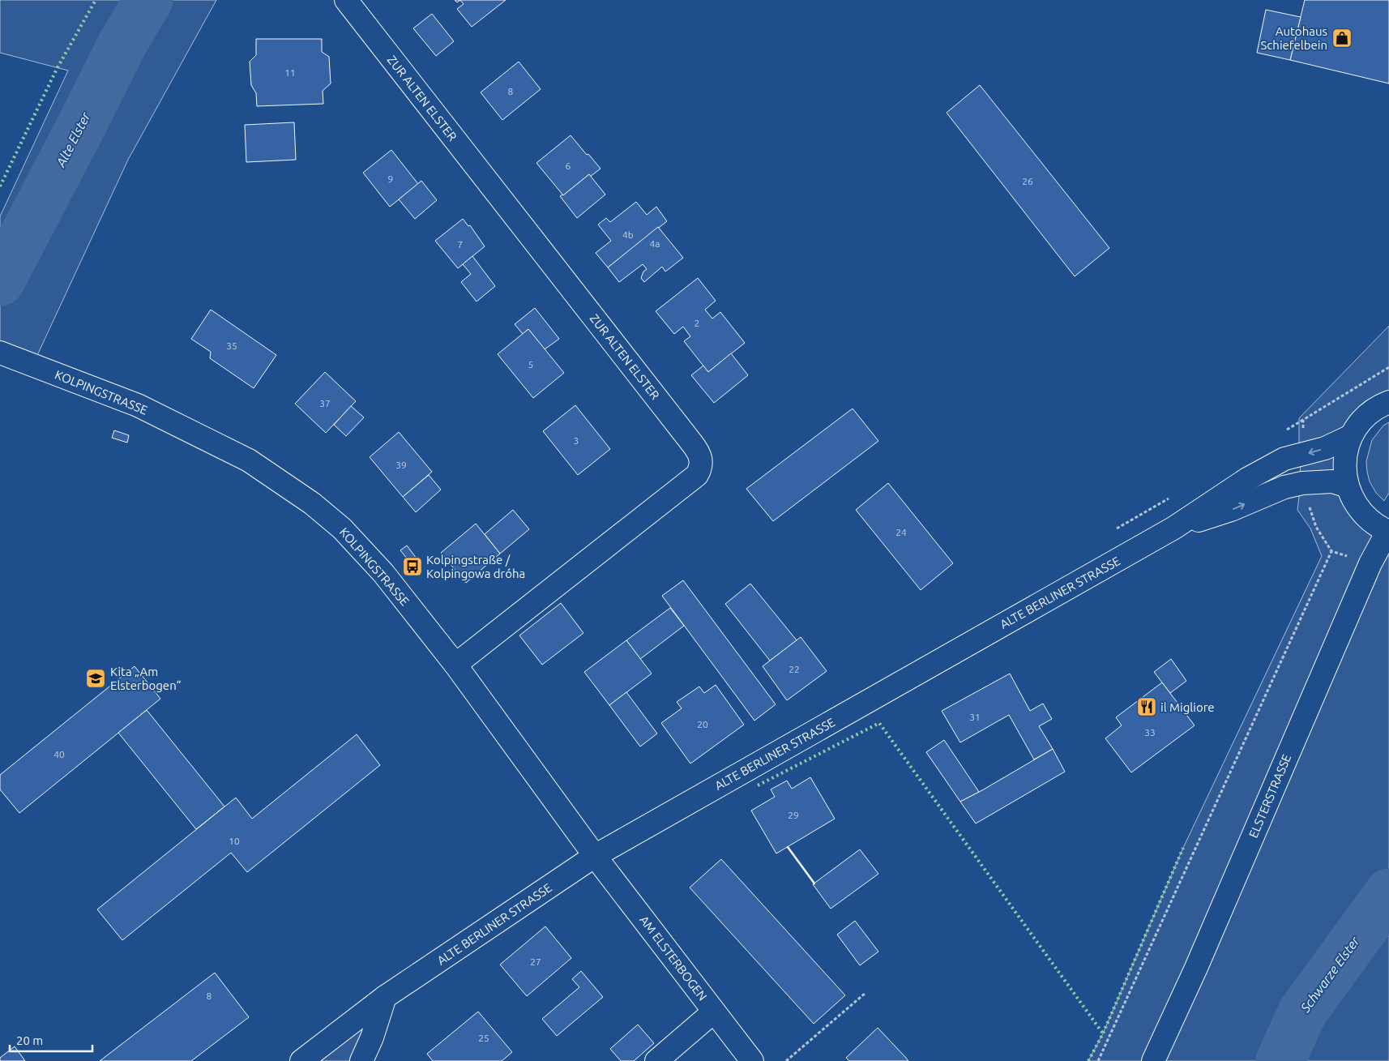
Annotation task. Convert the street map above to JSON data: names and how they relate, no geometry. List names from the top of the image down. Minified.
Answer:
{"streets":{"street":["ZUR ALTEN ELSTER","KOLPINGSTRASSE","ALTE BERLINER STRASSE","ELSTERSTRASSE","AM ELSTERBOGEN"]},"crossings":[["ZUR ALTEN ELSTER","KOLPINGSTRASSE"],["KOLPINGSTRASSE","ALTE BERLINER STRASSE"],["KOLPINGSTRASSE","AM ELSTERBOGEN"],["ALTE BERLINER STRASSE","AM ELSTERBOGEN"]],"water":["Alte Elster","Schwarze Elster"],"places":{"shop":["Autohaus Schiefelbein"],"bus stop":["Kolpingstraße / Kolpingowa dróha"],"school or university":["Kita „Am Elsterbogen“"],"restaurant":["il Migliore"]},"house_numbers":["11","8","6","9","26","4b","4a","7","2","35","5","37","3","39","24","22","31","20","33","40","29","10","27","8","25"],"scale_bar":"20 m"}
